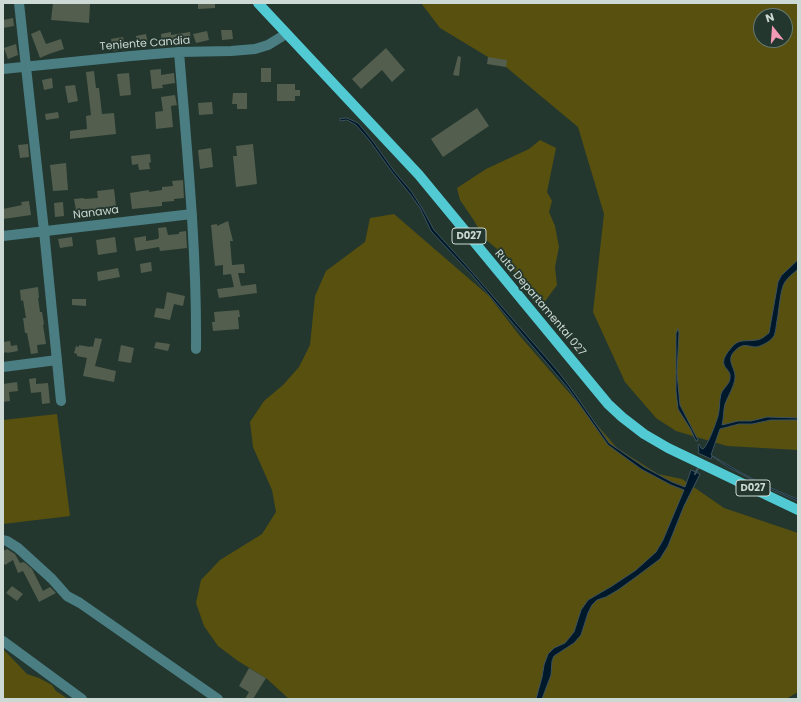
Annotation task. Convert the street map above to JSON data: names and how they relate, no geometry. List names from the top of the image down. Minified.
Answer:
{"streets":{"main road":["D027","Ruta Departamental 027"],"street":["Teniente Candia","Nanawa"]},"crossings":[["Teniente Candia","Ruta Departamental 027"]],"north":"top"}
